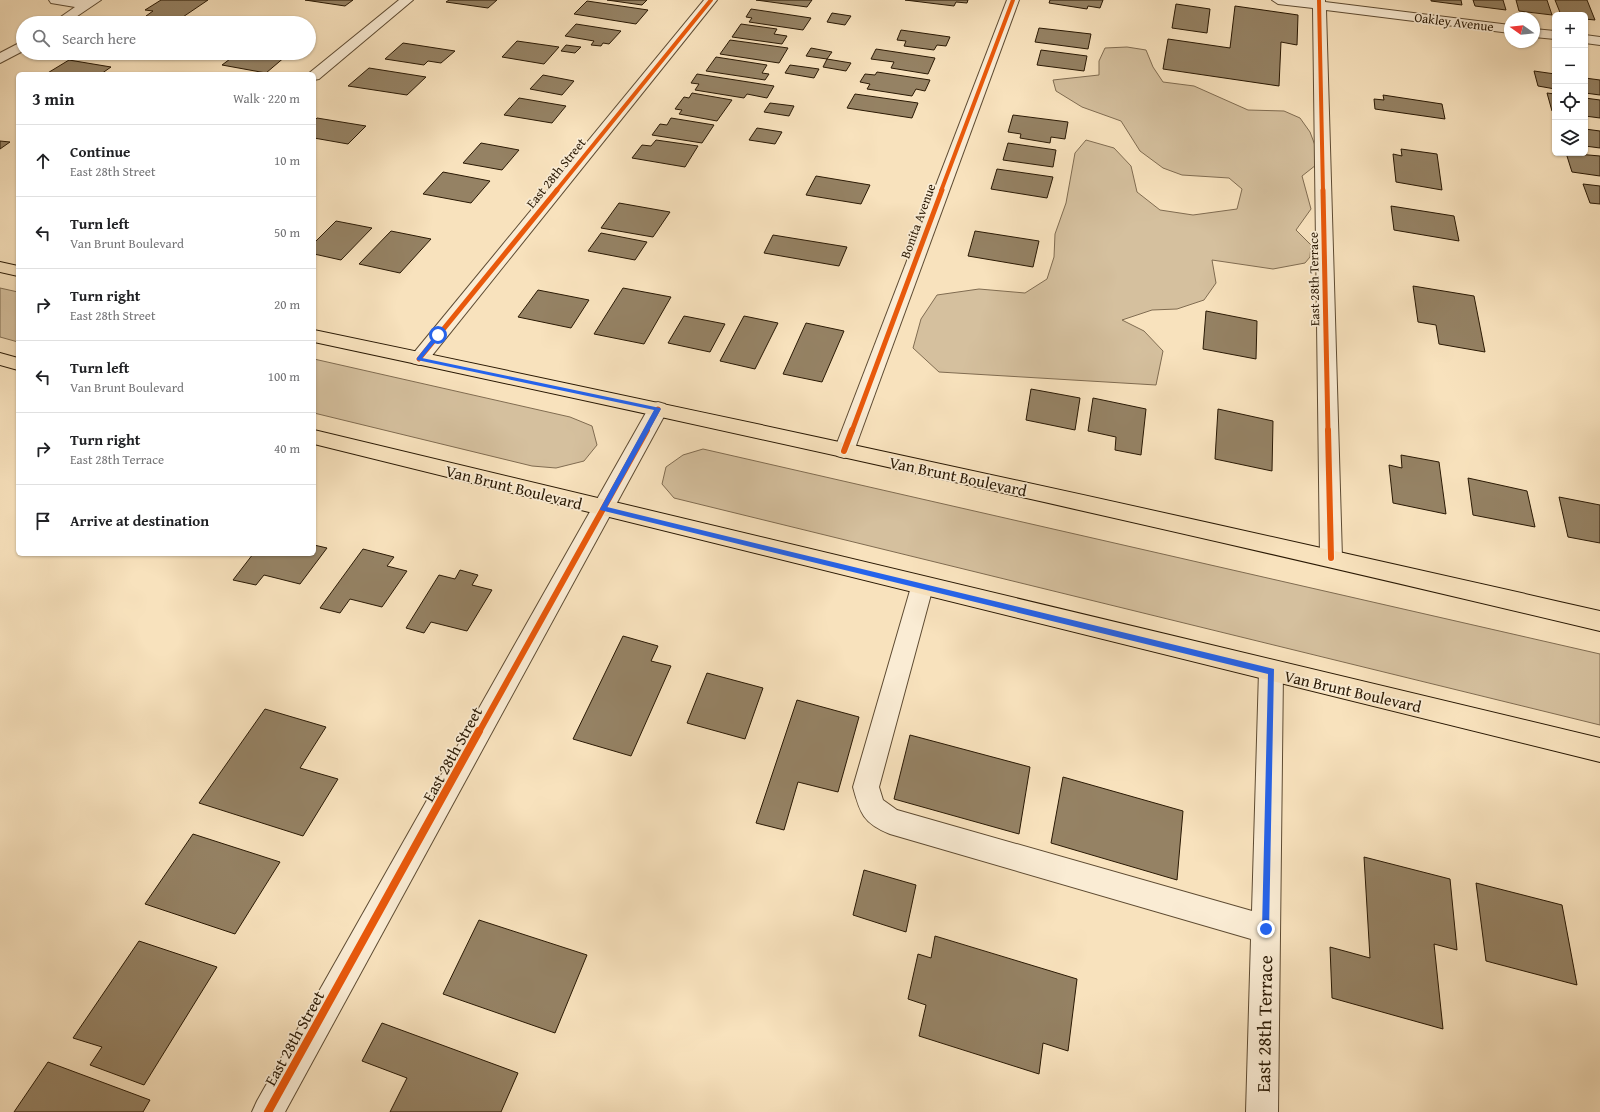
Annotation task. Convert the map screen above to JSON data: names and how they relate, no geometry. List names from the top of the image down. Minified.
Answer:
{"streets":{"main road":["Van Brunt Boulevard"],"street":["Oakley Avenue","East 28th Street","Bonita Avenue","East 28th Terrace"]},"crossings":[["Oakley Avenue","East 28th Terrace"],["East 28th Street","Van Brunt Boulevard"],["Bonita Avenue","Van Brunt Boulevard"],["East 28th Terrace","Van Brunt Boulevard"]],"north":"left","page":{"map_buttons":["+","−"],"search":"Search here","heading":["3 min","Walk · 220 m"],"list":[["Continue","East 28th Street","10 m"],["Turn left","Van Brunt Boulevard","50 m"],["Turn right","East 28th Street","20 m"],["Turn left","Van Brunt Boulevard","100 m"],["Turn right","East 28th Terrace","40 m"],"Arrive at destination"]}}
